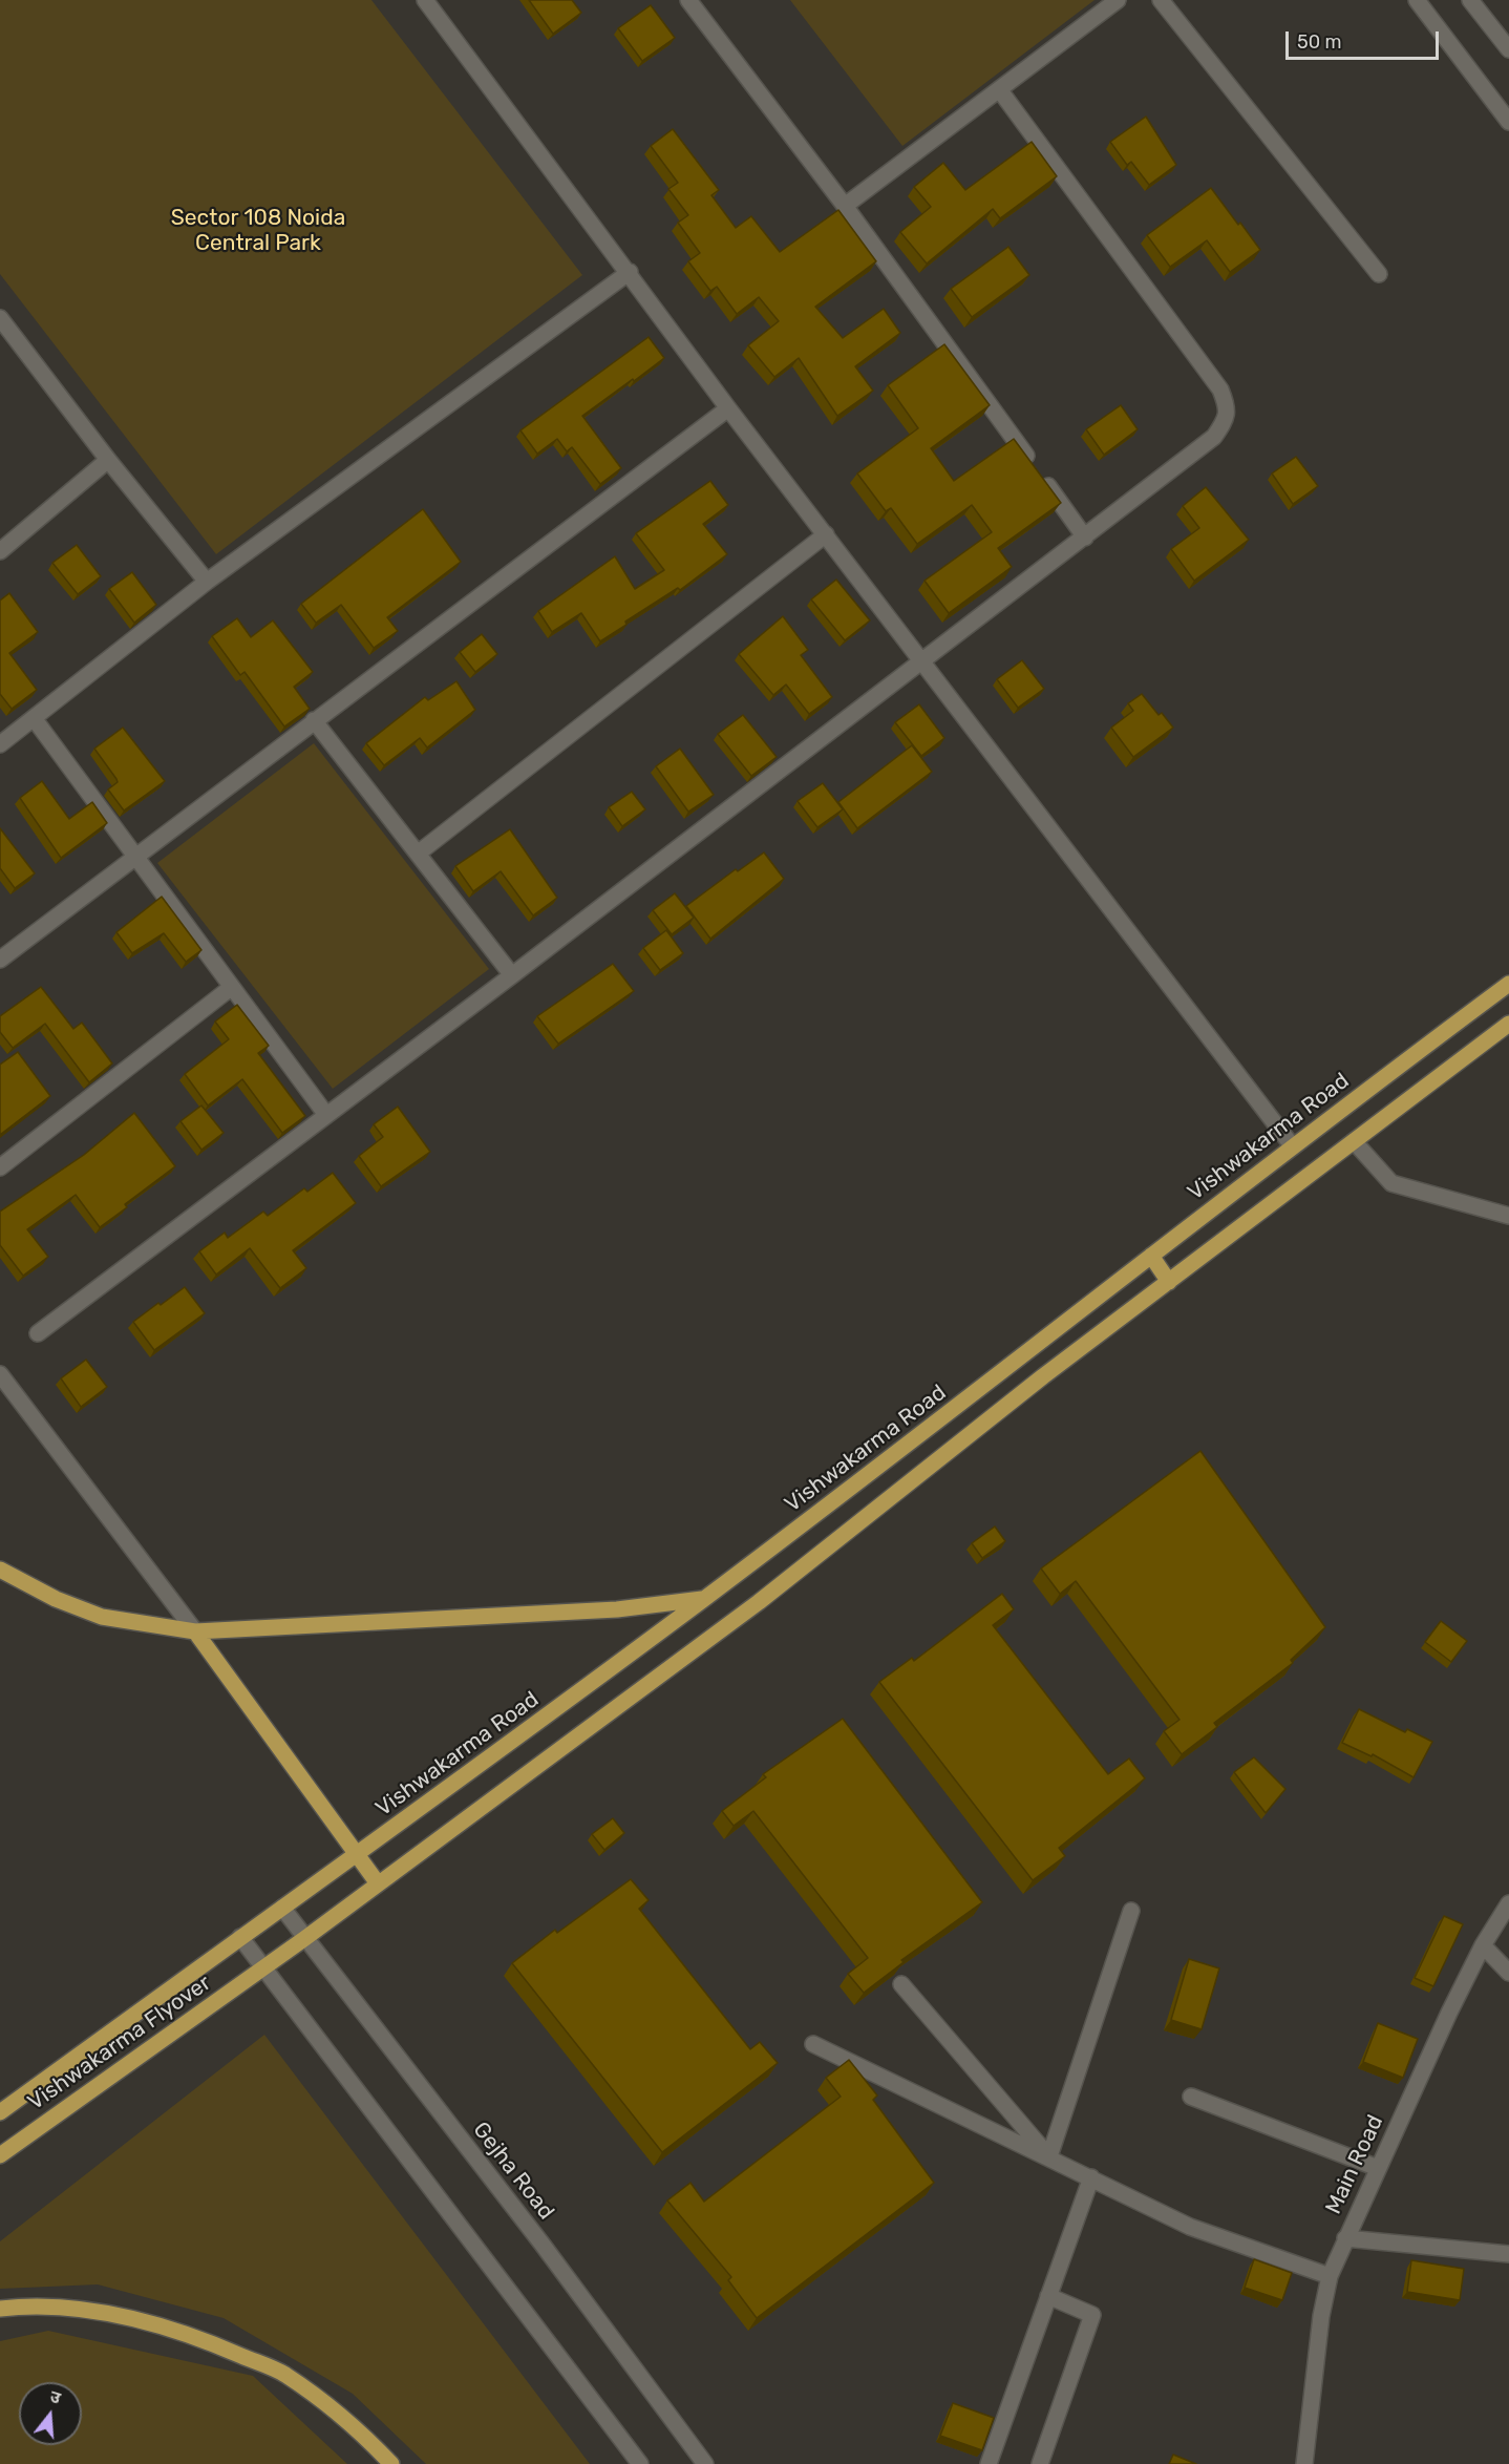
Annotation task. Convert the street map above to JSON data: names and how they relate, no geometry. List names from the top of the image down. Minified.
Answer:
{"streets":{"main road":["Vishwakarma Road","Vishwakarma Flyover"],"street":["Main Road","Gejha Road"]},"crossings":[["Vishwakarma Road","Vishwakarma Flyover"],["Vishwakarma Road","Gejha Road"]],"parks":["Sector 108 Noida Central Park"],"scale_bar":"50 m","north":"top"}
